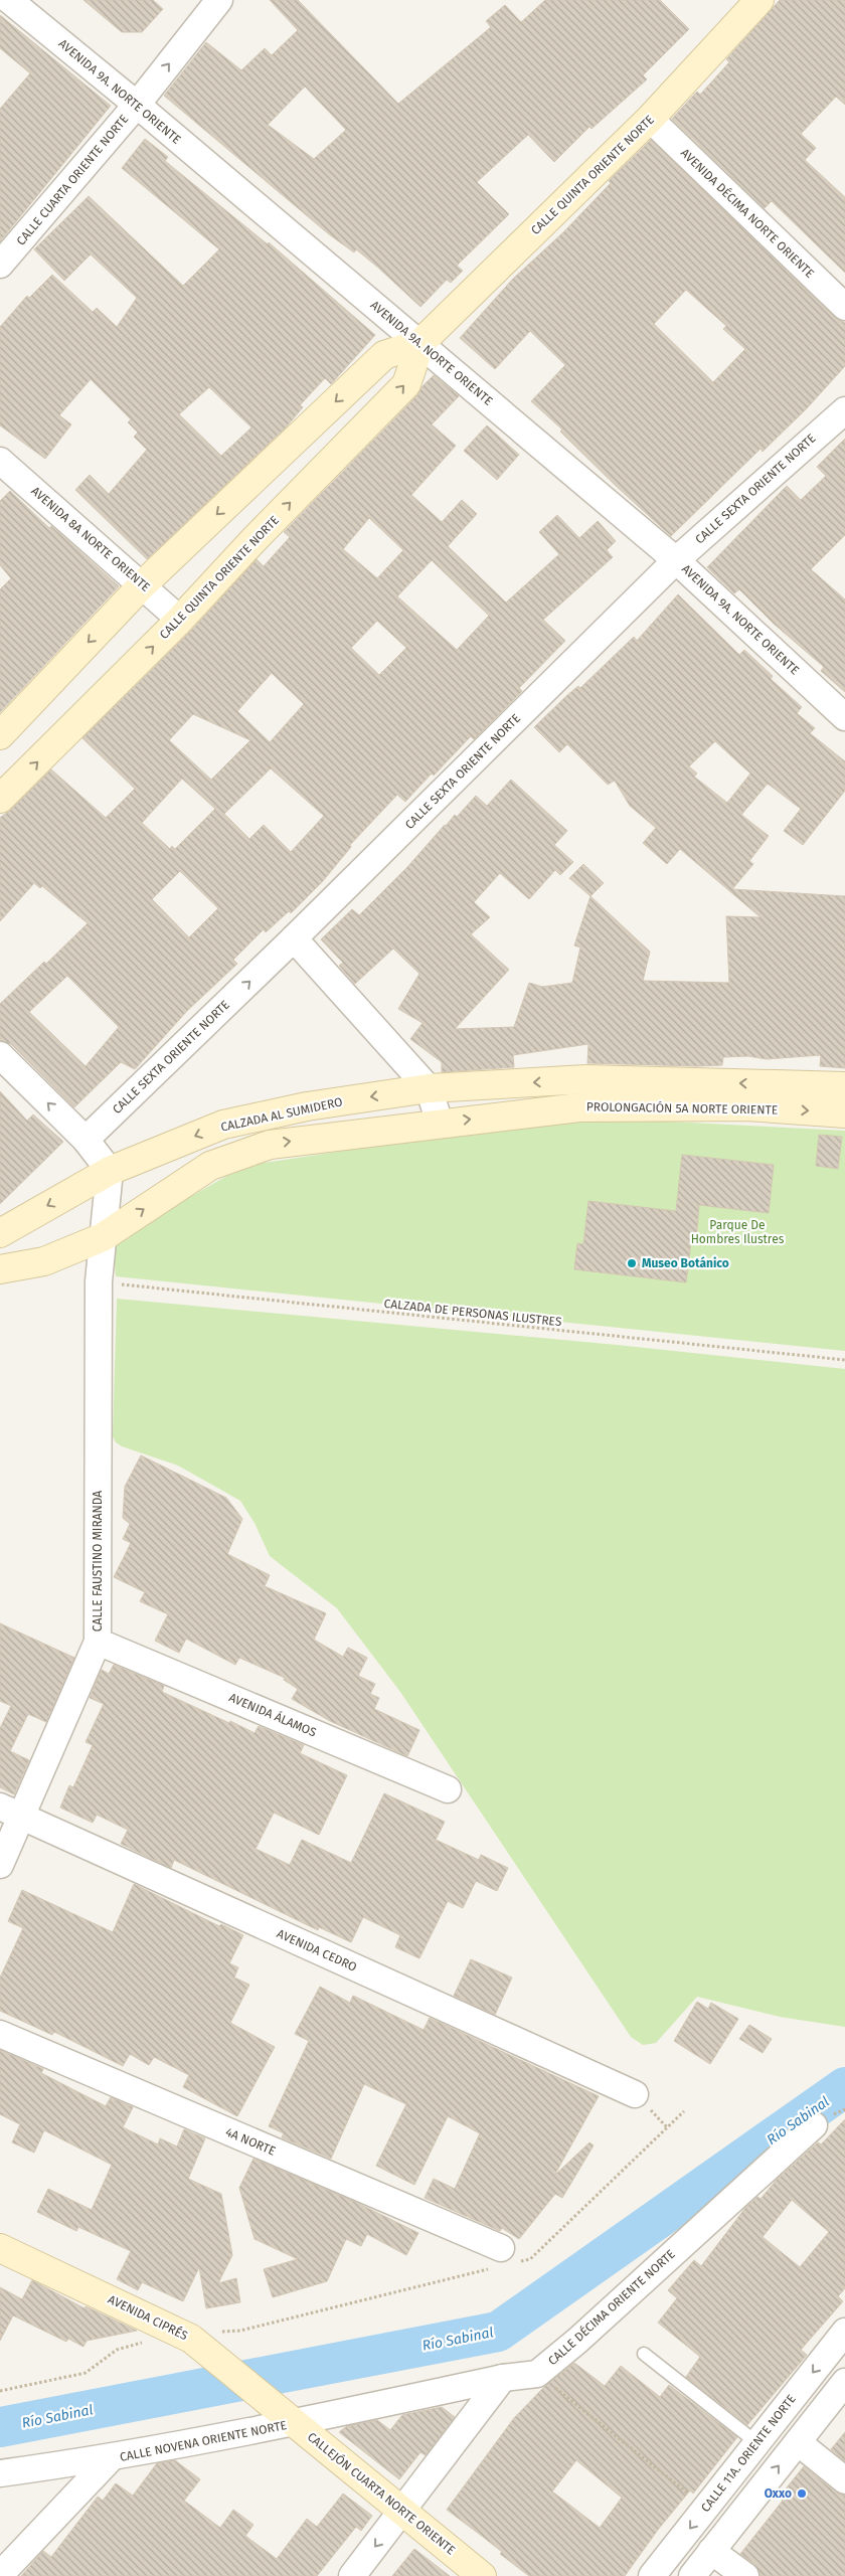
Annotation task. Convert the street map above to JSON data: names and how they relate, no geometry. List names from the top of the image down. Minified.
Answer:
{"streets":{"street":["AVENIDA 9A. NORTE ORIENTE","CALLE QUINTA ORIENTE NORTE","CALLE CUARTA ORIENTE NORTE","AVENIDA DÉCIMA NORTE ORIENTE","CALLE SEXTA ORIENTE NORTE","AVENIDA 8A NORTE ORIENTE","PROLONGACIÓN 5A NORTE ORIENTE","CALZADA AL SUMIDERO","CALLE FAUSTINO MIRANDA","AVENIDA ÁLAMOS","AVENIDA CEDRO","4A NORTE","CALLE DÉCIMA ORIENTE NORTE","AVENIDA CIPRÉS","CALLE NOVENA ORIENTE NORTE","CALLE 11A. ORIENTE NORTE","CALLEJÓN CUARTA NORTE ORIENTE"],"path":["CALZADA DE PERSONAS ILUSTRES"]},"crossings":[["AVENIDA 9A. NORTE ORIENTE","CALLE QUINTA ORIENTE NORTE"],["AVENIDA 9A. NORTE ORIENTE","CALLE CUARTA ORIENTE NORTE"],["AVENIDA 9A. NORTE ORIENTE","CALLE SEXTA ORIENTE NORTE"],["CALLE QUINTA ORIENTE NORTE","AVENIDA DÉCIMA NORTE ORIENTE"],["CALLE QUINTA ORIENTE NORTE","AVENIDA 8A NORTE ORIENTE"],["PROLONGACIÓN 5A NORTE ORIENTE","CALZADA AL SUMIDERO"],["CALZADA AL SUMIDERO","CALLE FAUSTINO MIRANDA"],["CALZADA DE PERSONAS ILUSTRES","CALLE FAUSTINO MIRANDA"],["CALLE FAUSTINO MIRANDA","AVENIDA ÁLAMOS"],["CALLE FAUSTINO MIRANDA","AVENIDA CEDRO"],["CALLE DÉCIMA ORIENTE NORTE","CALLE NOVENA ORIENTE NORTE"],["AVENIDA CIPRÉS","CALLE NOVENA ORIENTE NORTE"],["AVENIDA CIPRÉS","CALLEJÓN CUARTA NORTE ORIENTE"],["CALLE NOVENA ORIENTE NORTE","CALLEJÓN CUARTA NORTE ORIENTE"]],"one_way":["CALLE CUARTA ORIENTE NORTE"],"water":["Río Sabinal"],"parks":["Parque De Hombres Ilustres"],"places":["Museo Botánico","Oxxo"]}
